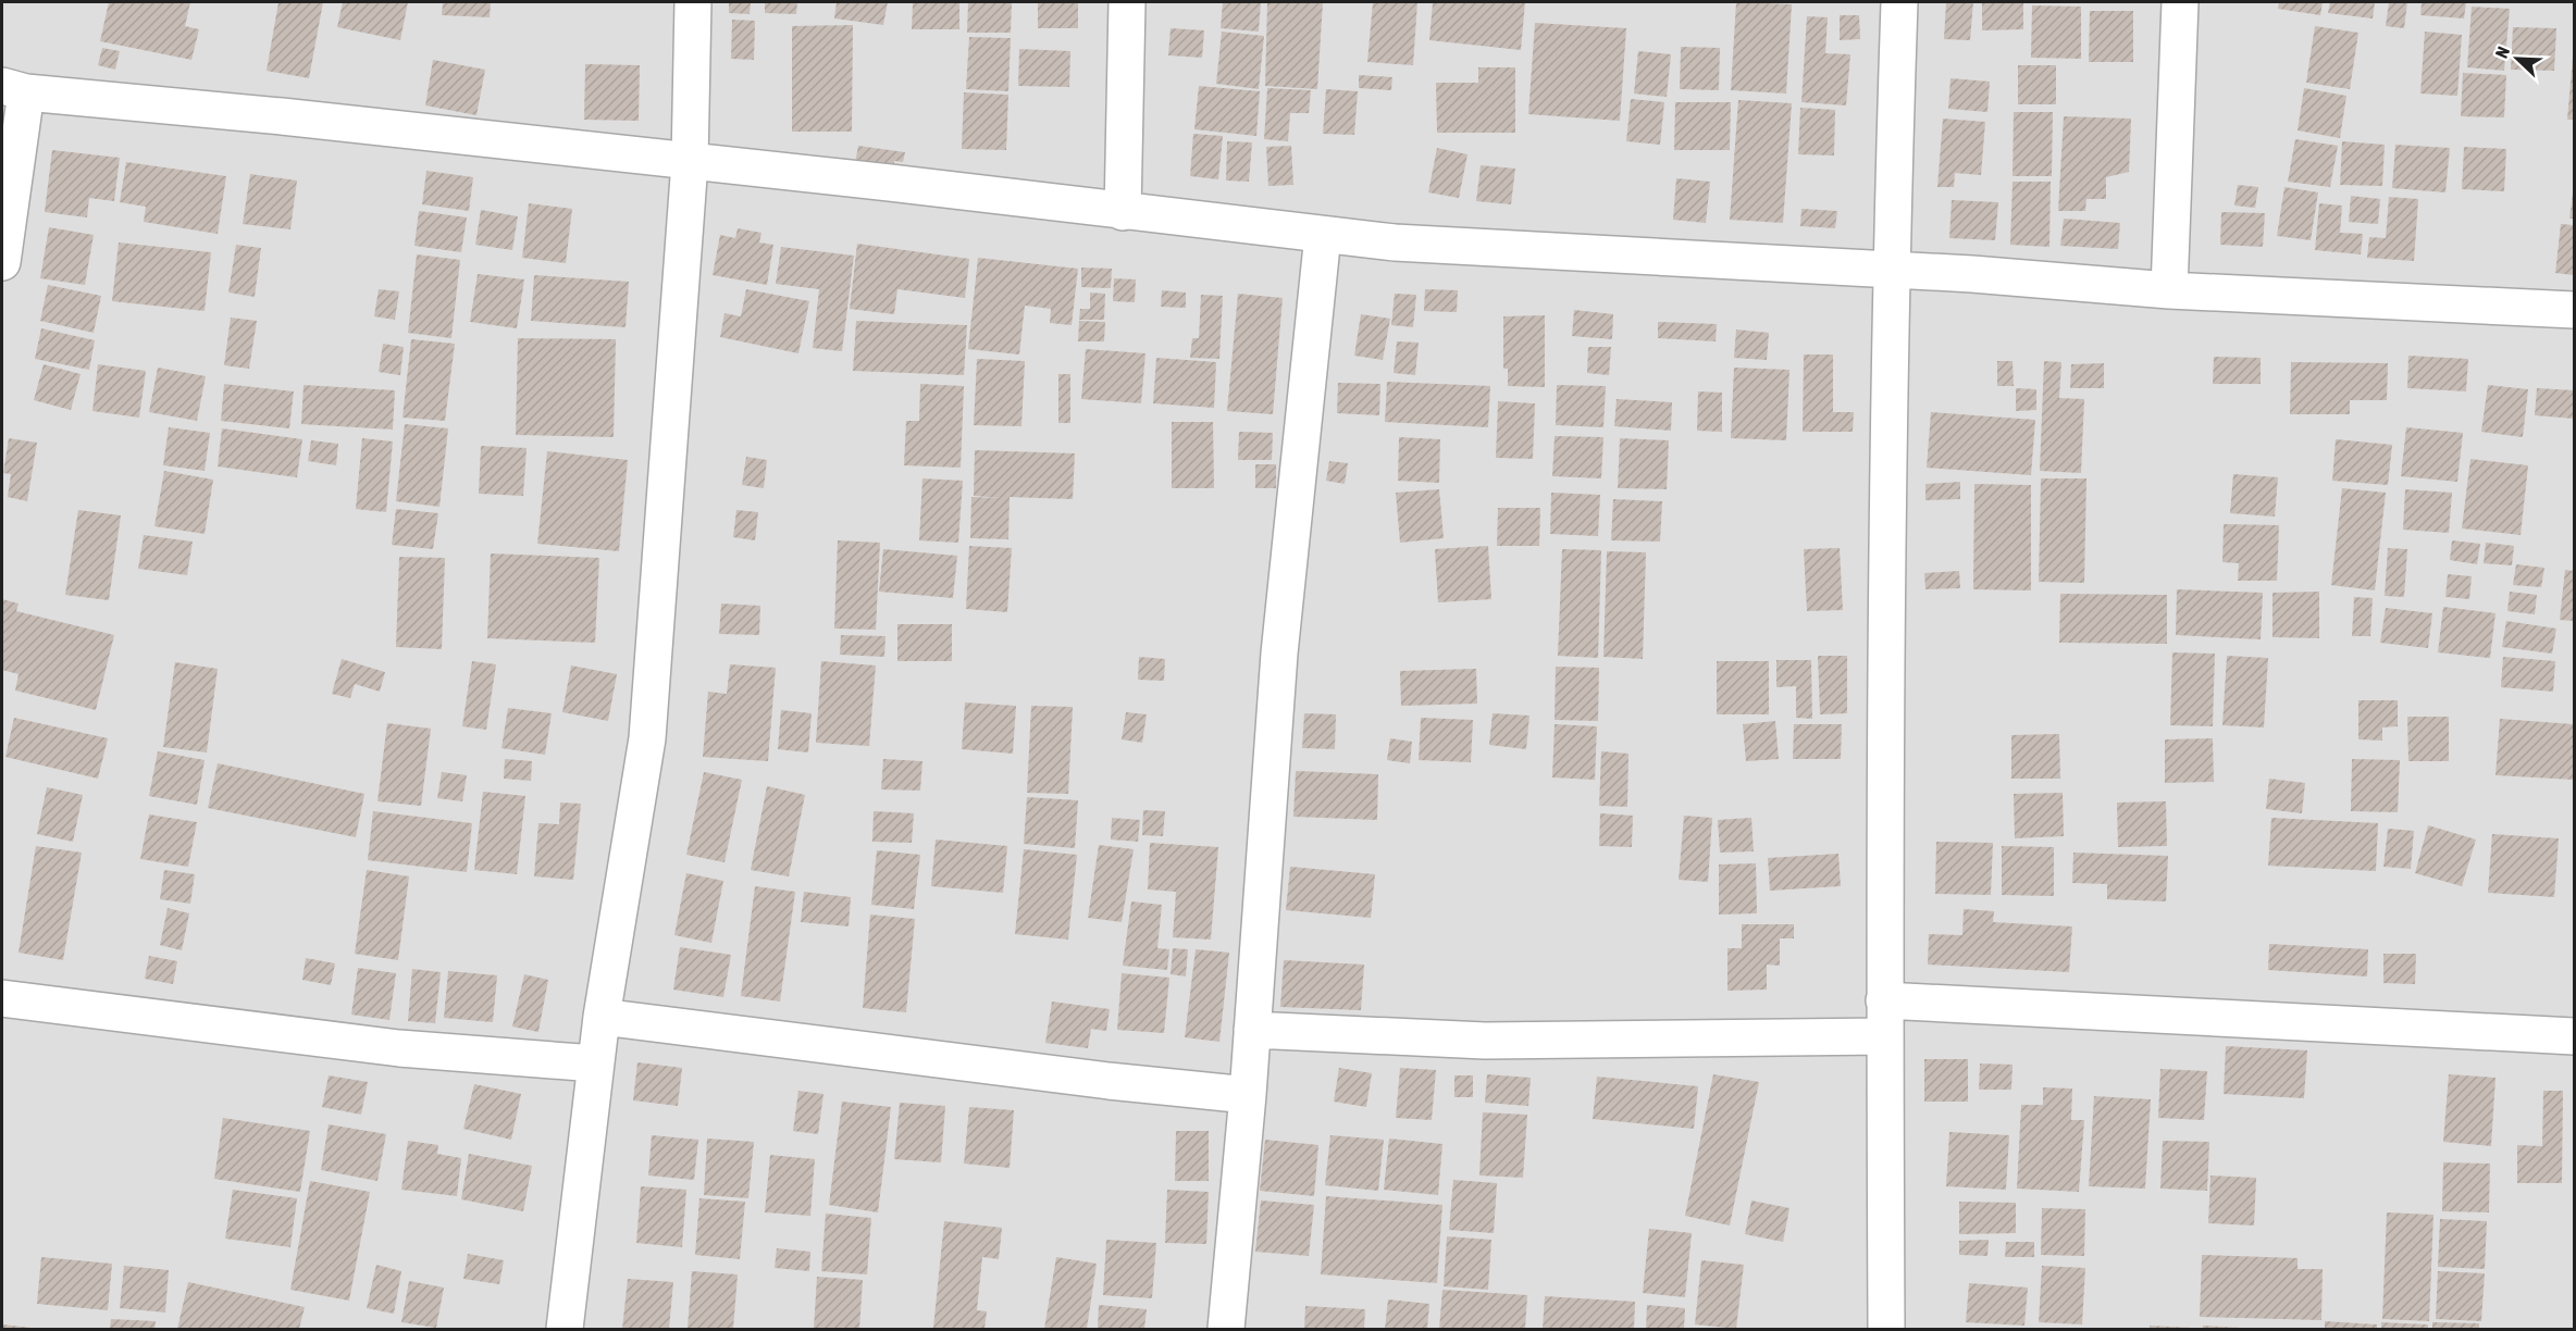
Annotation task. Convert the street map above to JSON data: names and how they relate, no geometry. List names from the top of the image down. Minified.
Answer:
{"north":"top left"}
